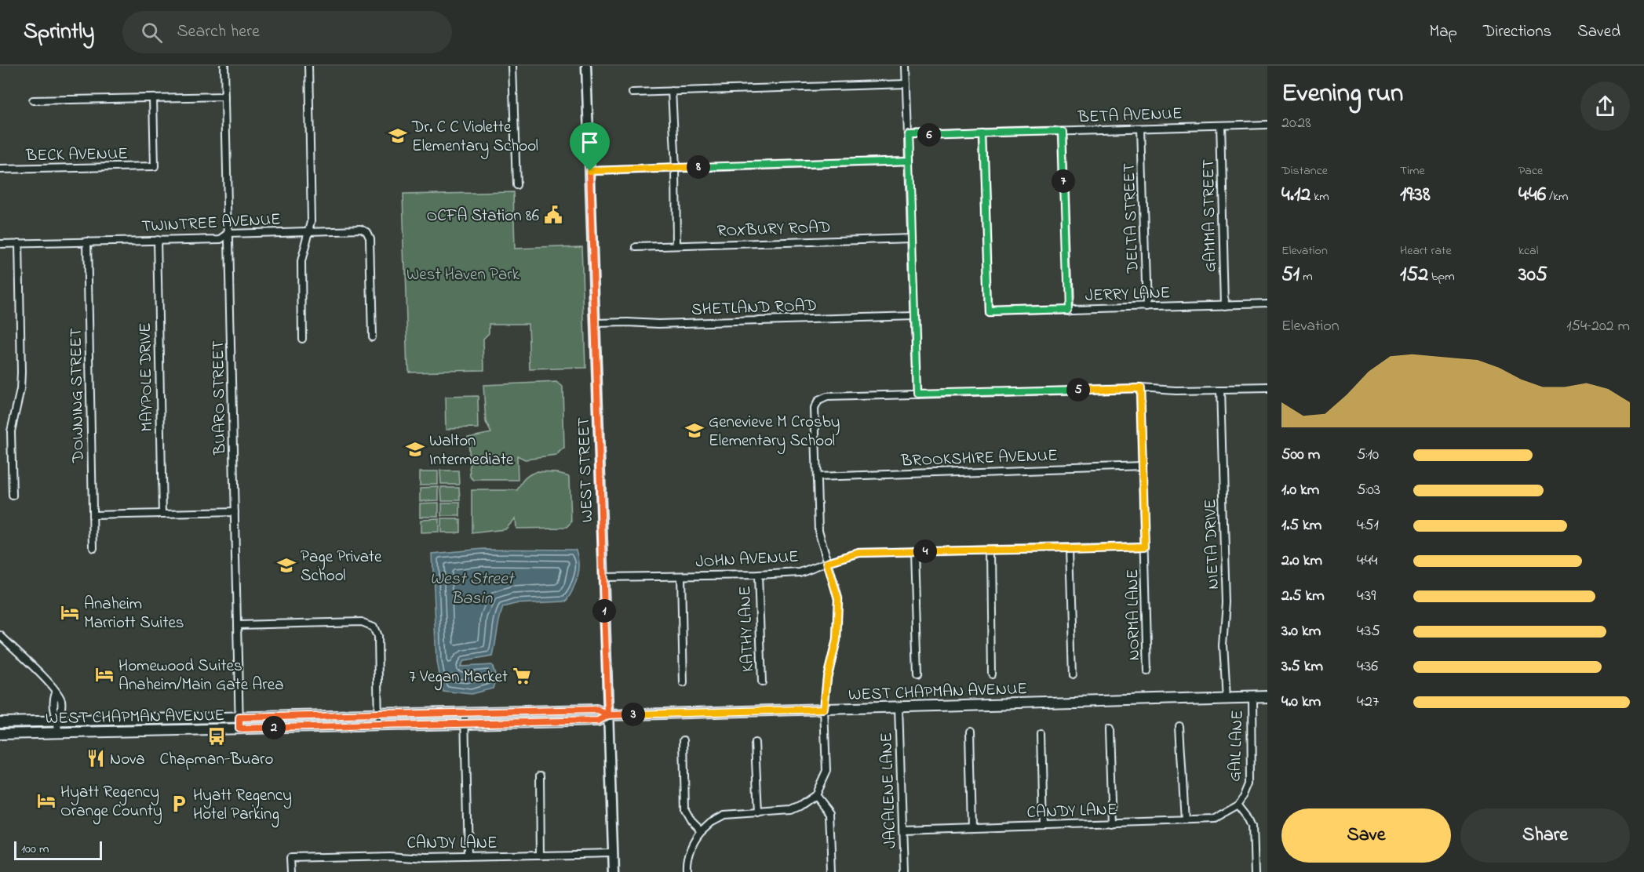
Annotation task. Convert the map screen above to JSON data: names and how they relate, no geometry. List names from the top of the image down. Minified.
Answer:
{"streets":{"main road":["WEST STREET","WEST CHAPMAN AVENUE"],"street":["BETA AVENUE","BECK AVENUE","GAMMA STREET","DELTA STREET","TWINTREE AVENUE","ROXBURY ROAD","JERRY LANE","SHETLAND ROAD","MAYPOLE DRIVE","DOWNING STREET","BUARO STREET","BROOKSHIRE AVENUE","NIETA DRIVE","JOHN AVENUE","NORMA LANE","KATHY LANE","GAIL LANE","JACALENE LANE","CANDY LANE"]},"crossings":[["BETA AVENUE","GAMMA STREET"],["BETA AVENUE","DELTA STREET"],["BETA AVENUE","JERRY LANE"],["GAMMA STREET","JERRY LANE"],["DELTA STREET","JERRY LANE"],["TWINTREE AVENUE","MAYPOLE DRIVE"],["TWINTREE AVENUE","DOWNING STREET"],["TWINTREE AVENUE","BUARO STREET"],["SHETLAND ROAD","WEST STREET"],["BUARO STREET","WEST CHAPMAN AVENUE"],["BROOKSHIRE AVENUE","NORMA LANE"],["WEST STREET","JOHN AVENUE"],["WEST STREET","WEST CHAPMAN AVENUE"],["WEST STREET","CANDY LANE"],["NIETA DRIVE","WEST CHAPMAN AVENUE"],["JOHN AVENUE","NORMA LANE"],["JOHN AVENUE","KATHY LANE"],["WEST CHAPMAN AVENUE","GAIL LANE"],["WEST CHAPMAN AVENUE","JACALENE LANE"],["GAIL LANE","CANDY LANE"],["JACALENE LANE","CANDY LANE"]],"water":["West Street Basin"],"parks":["West Haven Park"],"places":{"school or university":["Dr. C C Violette Elementary School","Genevieve M Crosby Elementary School","Walton Intermediate","Page Private School"],"public building":["OCFA Station 86"],"hotel":["Anaheim Marriott Suites","Homewood Suites Anaheim/Main Gate Area","Hyatt Regency Orange County"],"supermarket":["7 Vegan Market"],"bus stop":["Chapman-Buaro"],"restaurant":["Nova"],"parking":["Hyatt Regency Hotel Parking"]},"scale_bar":"100 m","page":{"header":"Sprintly","search":"Search here","nav":["Map","Directions","Saved"],"heading":["Evening run","20:28"],"pins":["6","8","7","5","4","1","3","2"],"stats":[["Distance","4.12 km"],["Time","19:38"],["Pace","4:46 /km"],["Elevation","51 m"],["Heart rate","152 bpm"],["kcal","305"]],"chart":["Elevation","154–202 m"],"list":[{"name":"500 m","note":"5:10"},{"name":"1.0 km","note":"5:03"},{"name":"1.5 km","note":"4:51"},{"name":"2.0 km","note":"4:44"},{"name":"2.5 km","note":"4:39"},{"name":"3.0 km","note":"4:35"},{"name":"3.5 km","note":"4:36"},{"name":"4.0 km","note":"4:27"}],"buttons":["Save","Share"],"scale":"100 m"}}
